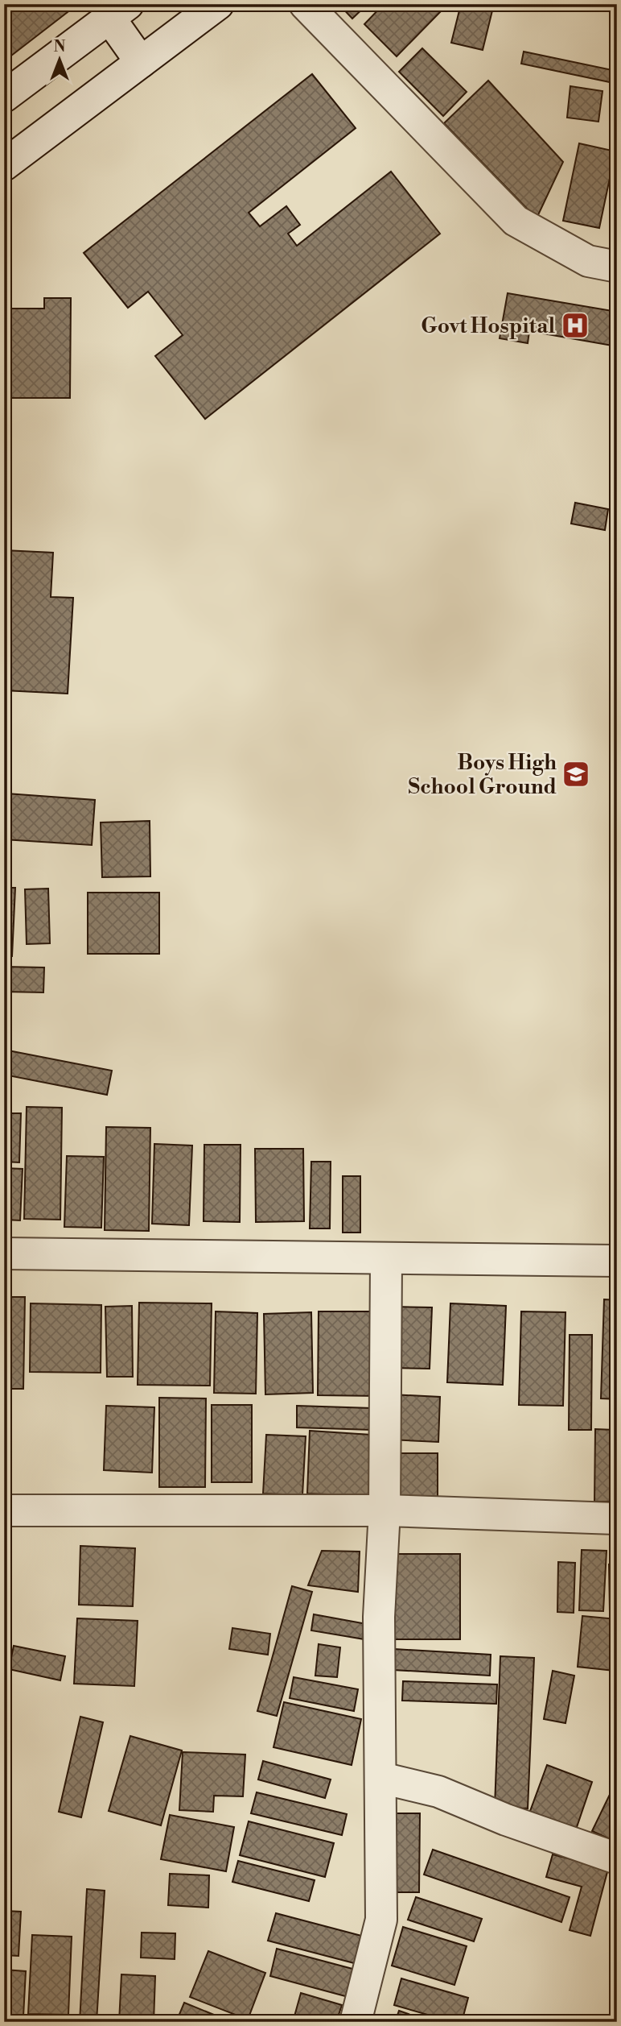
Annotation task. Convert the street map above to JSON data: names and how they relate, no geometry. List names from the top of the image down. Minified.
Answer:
{"places":{"hospital":["Govt Hospital"],"school or university":["Boys High School Ground"]},"north":"top"}
